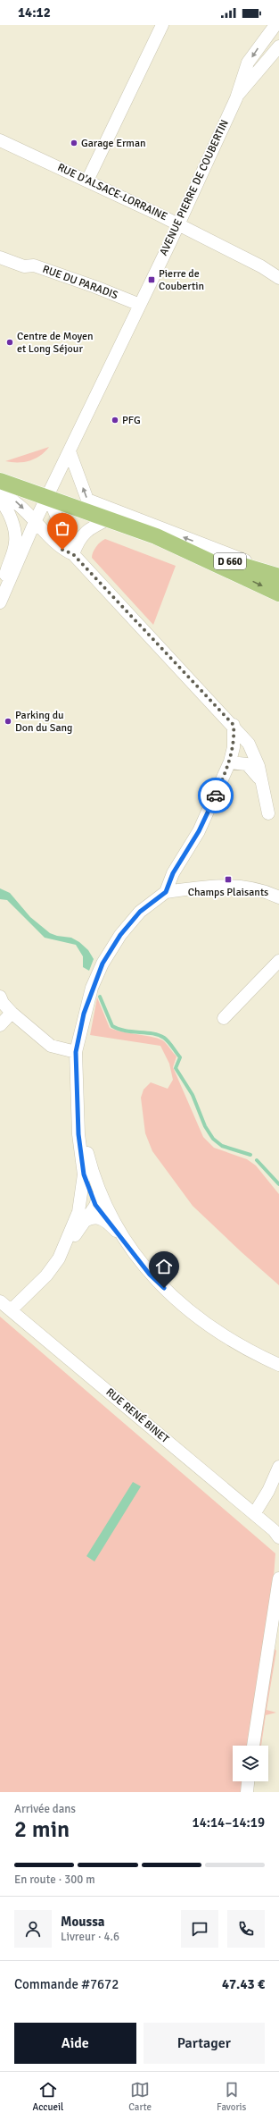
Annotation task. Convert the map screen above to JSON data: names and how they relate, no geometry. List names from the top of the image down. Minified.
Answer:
{"streets":{"main road":["D 660"],"street":["AVENUE PIERRE DE COUBERTIN","RUE D'ALSACE-LORRAINE","RUE DU PARADIS","RUE RENÉ BINET"]},"crossings":[["AVENUE PIERRE DE COUBERTIN","RUE D'ALSACE-LORRAINE"],["AVENUE PIERRE DE COUBERTIN","RUE DU PARADIS"]],"places":{"other":["Garage Erman","Centre de Moyen et Long Séjour","PFG","Parking du Don du Sang"],"transit":["Pierre de Coubertin","Champs Plaisants"]},"page":{"status":"14:12","heading":["2 min","Arrivée dans","14:14–14:19"],"panel":["Moussa","Livreur · 4.6","Commande #7672","47.43 €"],"bar":"En route · 300 m","buttons":["Aide","Partager"],"tabs":["Accueil","Carte","Favoris"]}}
